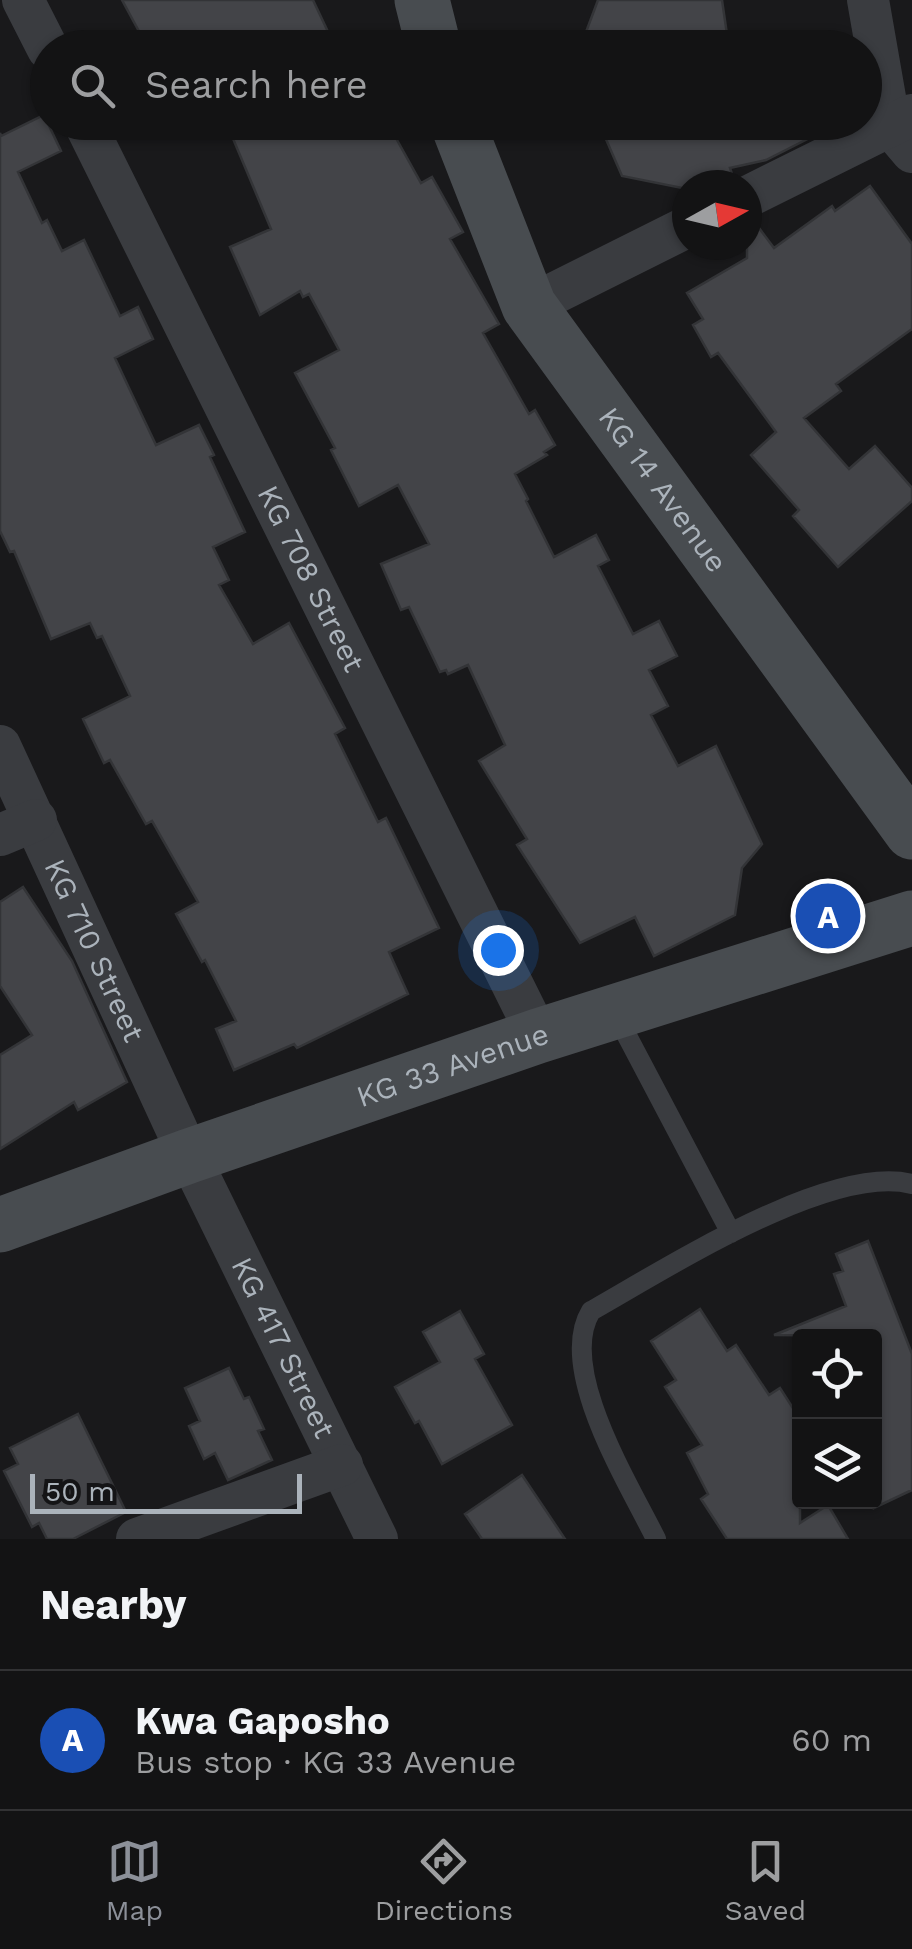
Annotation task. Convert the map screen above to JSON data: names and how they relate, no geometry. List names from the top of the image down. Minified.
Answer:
{"streets":{"main road":["KG 14 Avenue","KG 33 Avenue"],"street":["KG 708 Street","KG 710 Street","KG 417 Street"]},"crossings":[["KG 708 Street","KG 33 Avenue"],["KG 710 Street","KG 33 Avenue"],["KG 710 Street","KG 417 Street"],["KG 33 Avenue","KG 417 Street"]],"scale_bar":"50 m","north":"right","page":{"search":"Search here","pins":"A","scale":"50 m","heading":"Nearby","list":[{"mark":"A","name":"Kwa Gaposho","note":"Bus stop · KG 33 Avenue","value":"60 m"}],"nav":["Map","Directions","Saved"]}}
